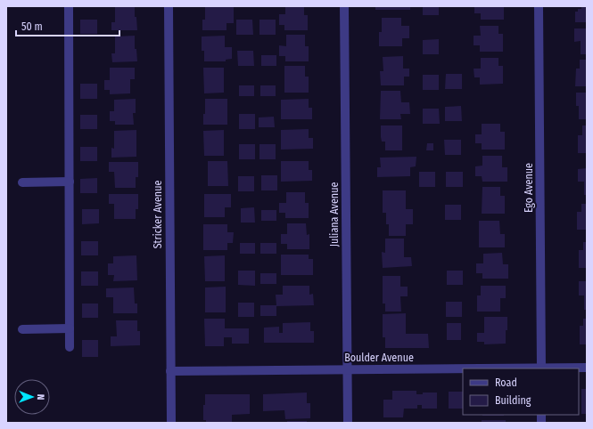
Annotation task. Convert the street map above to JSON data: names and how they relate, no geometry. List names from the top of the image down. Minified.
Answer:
{"streets":{"street":["Ego Avenue","Stricker Avenue","Juliana Avenue","Boulder Avenue"]},"crossings":[["Ego Avenue","Boulder Avenue"],["Stricker Avenue","Boulder Avenue"],["Juliana Avenue","Boulder Avenue"]],"legend":["Road","Building"],"scale_bar":"50 m","north":"right"}
